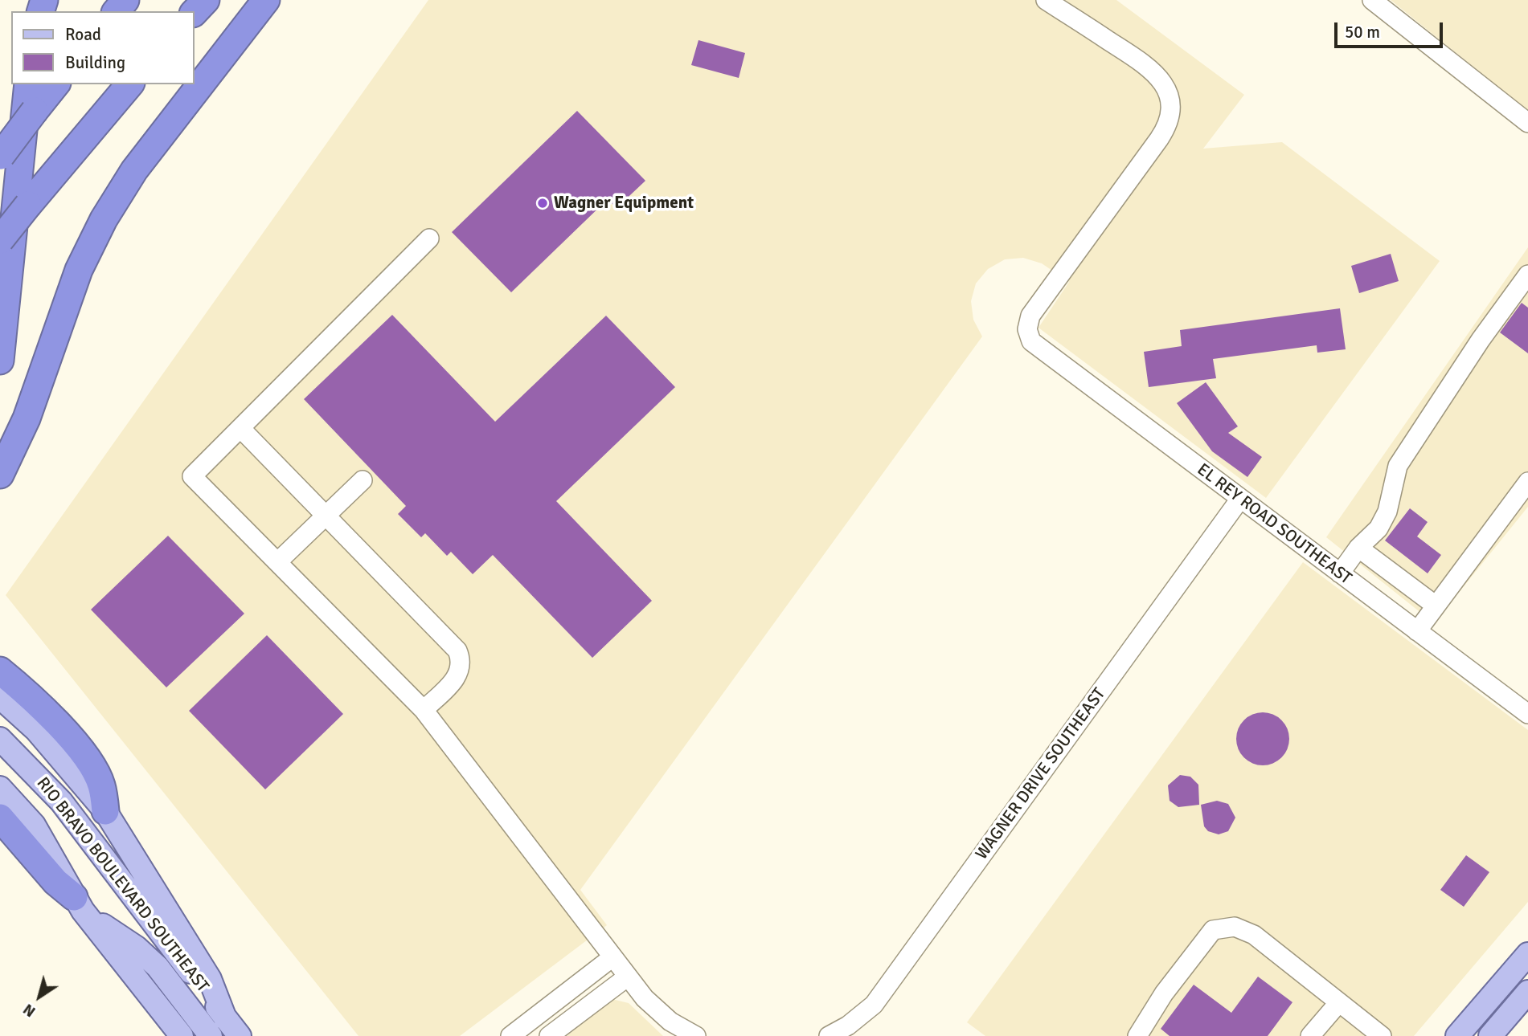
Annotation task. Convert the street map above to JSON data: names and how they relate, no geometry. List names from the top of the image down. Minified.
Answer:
{"streets":{"main road":["RIO BRAVO BOULEVARD SOUTHEAST"],"street":["EL REY ROAD SOUTHEAST","WAGNER DRIVE SOUTHEAST"]},"crossings":[["EL REY ROAD SOUTHEAST","WAGNER DRIVE SOUTHEAST"]],"places":["Wagner Equipment"],"legend":["Road","Building"],"scale_bar":"50 m","north":"bottom left"}
